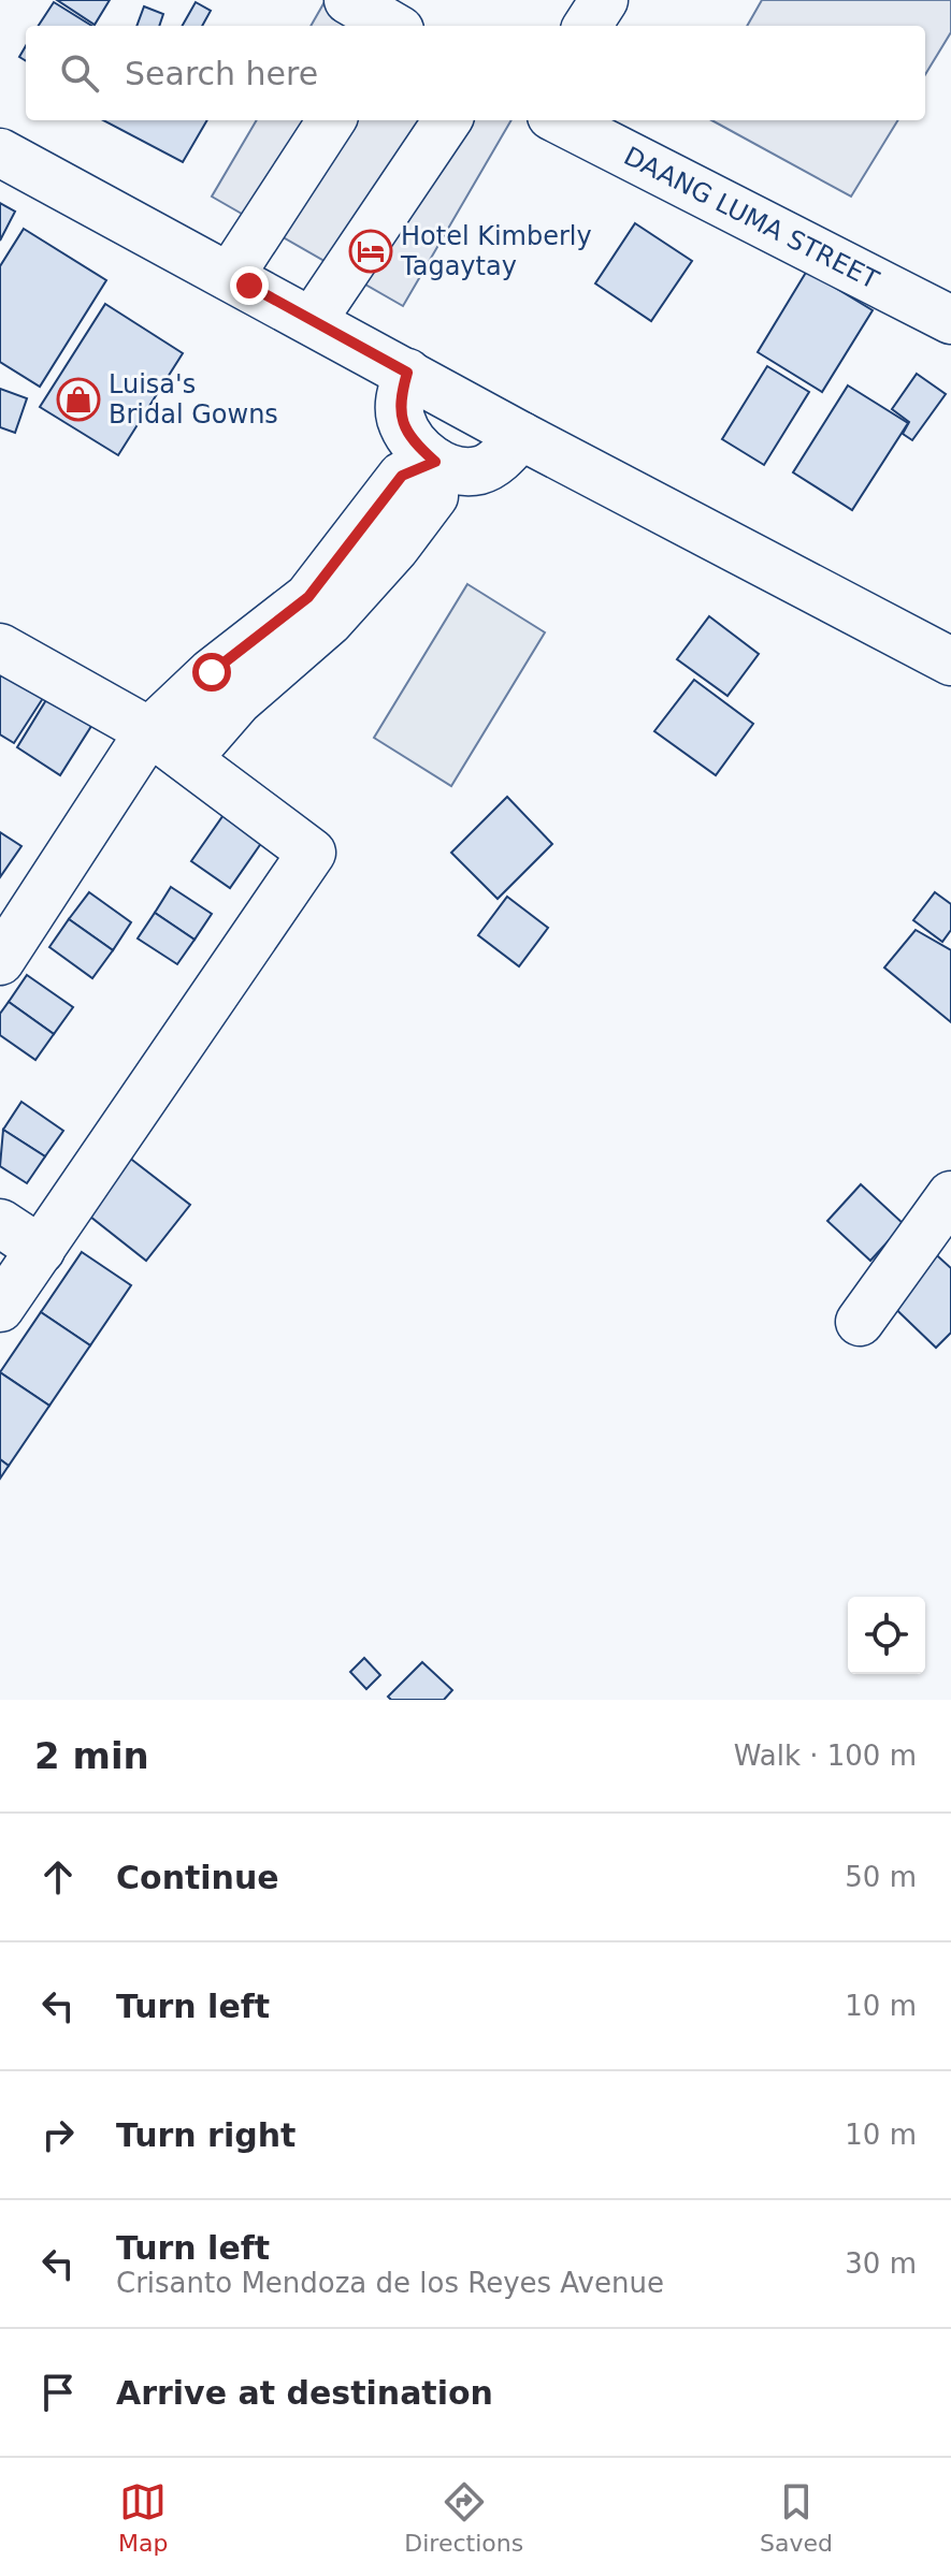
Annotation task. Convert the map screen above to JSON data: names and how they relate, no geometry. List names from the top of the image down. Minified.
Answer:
{"streets":{"street":["DAANG LUMA STREET"]},"places":{"hotel":["Hotel Kimberly Tagaytay"],"shop":["Luisa's Bridal Gowns"]},"page":{"search":"Search here","heading":["2 min","Walk · 100 m"],"list":[["Continue","50 m"],["Turn left","10 m"],["Turn right","10 m"],["Turn left","Crisanto Mendoza de los Reyes Avenue","30 m"],"Arrive at destination"],"nav":["Map","Directions","Saved"]}}
